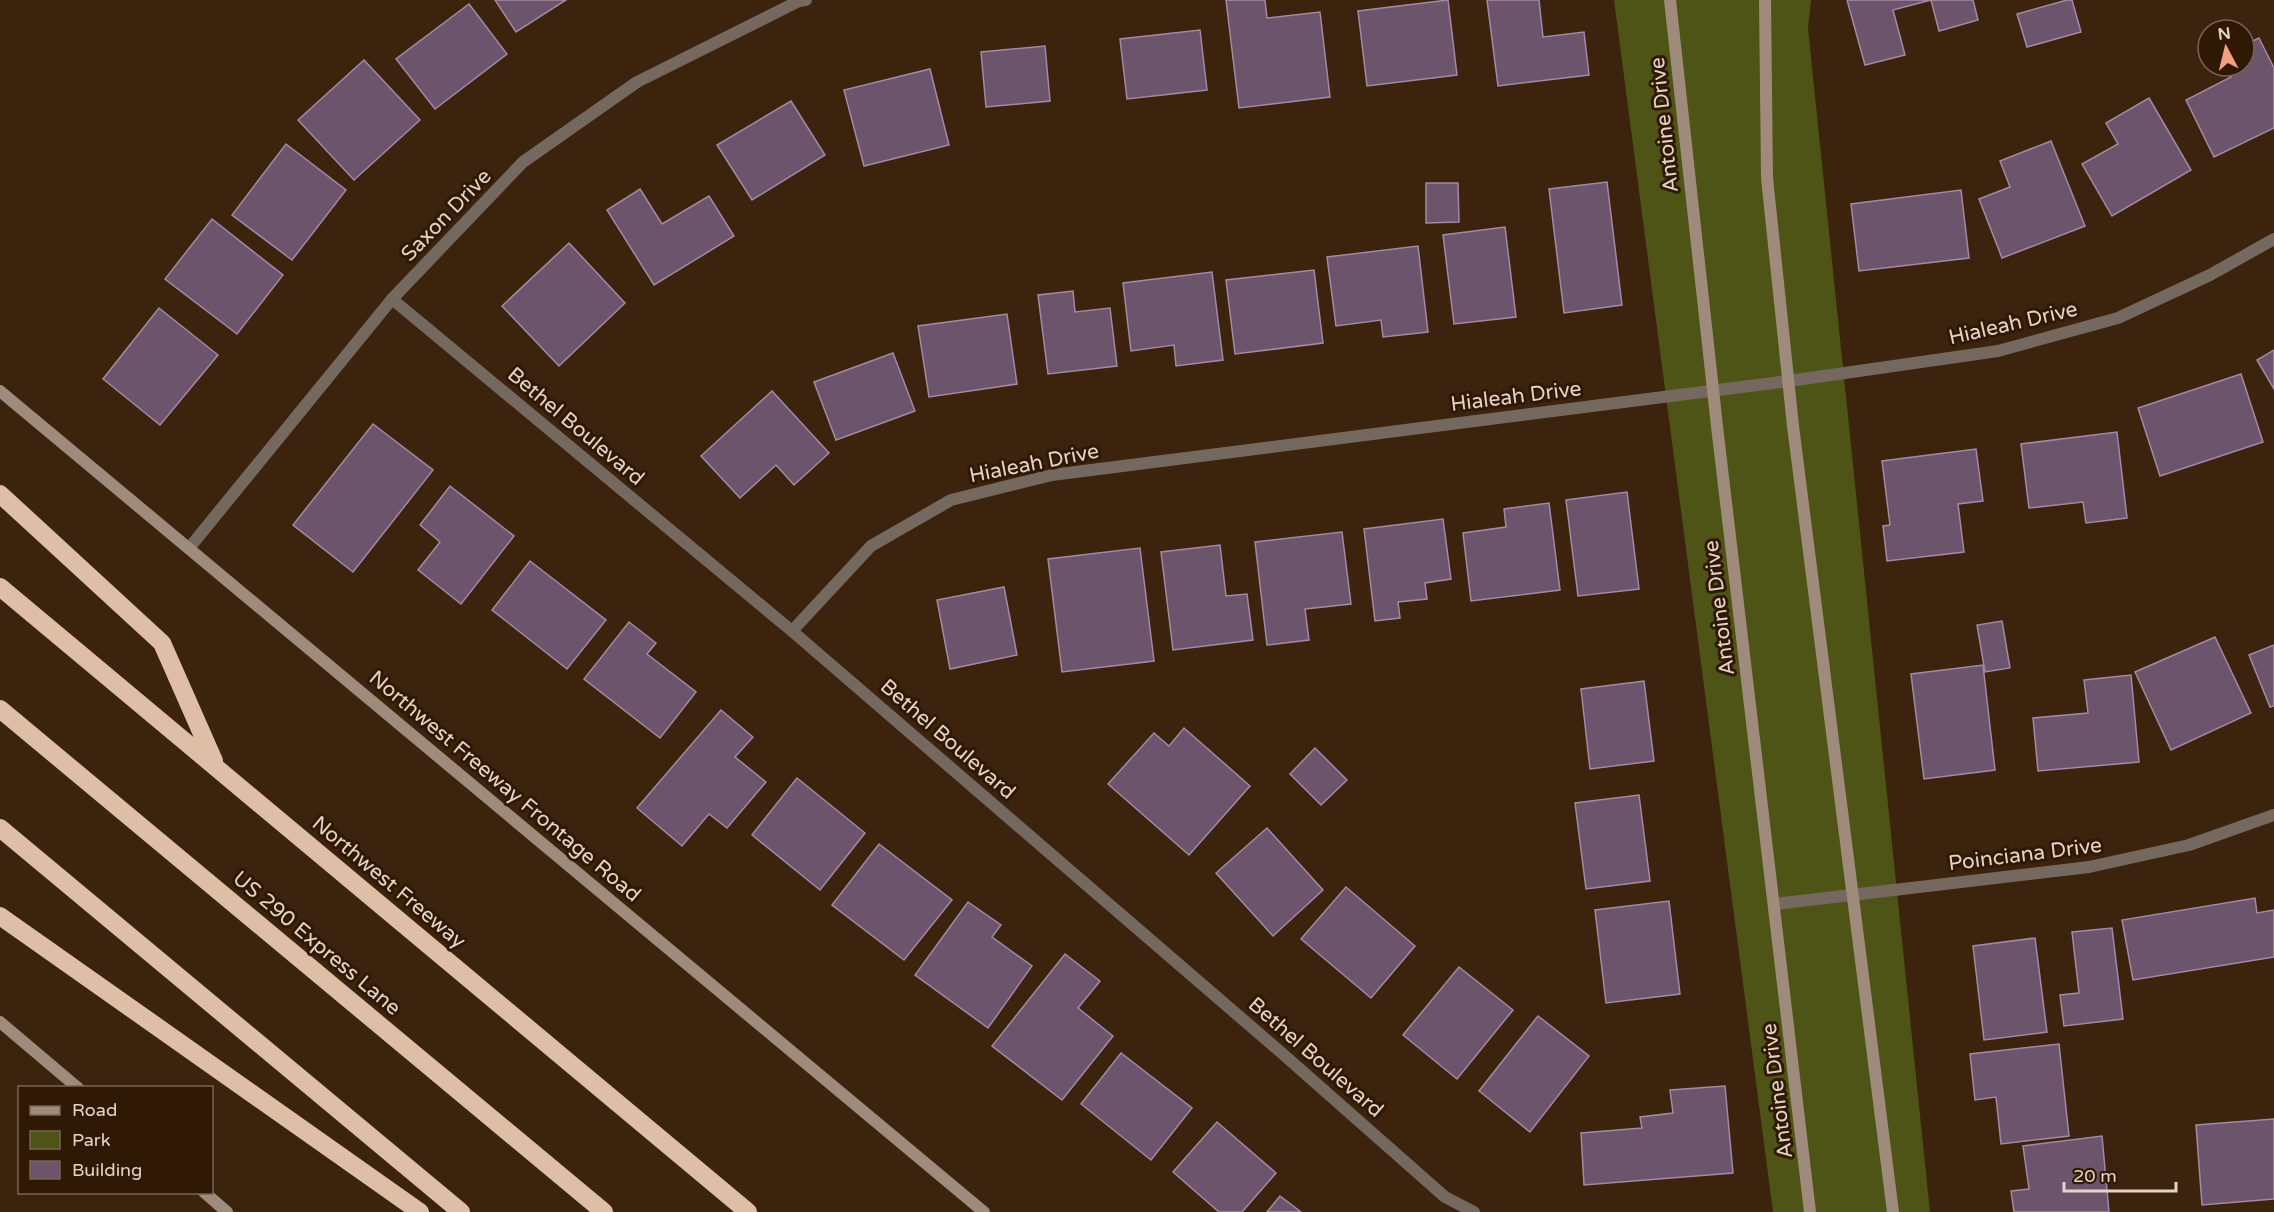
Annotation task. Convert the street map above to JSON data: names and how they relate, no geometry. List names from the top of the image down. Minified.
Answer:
{"streets":{"highway":["Northwest Freeway","US 290 Express Lane"],"main road":["Antoine Drive","Northwest Freeway Frontage Road"],"street":["Saxon Drive","Hialeah Drive","Bethel Boulevard","Poinciana Drive"]},"crossings":[["Antoine Drive","Hialeah Drive"],["Antoine Drive","Poinciana Drive"],["Saxon Drive","Bethel Boulevard"],["Saxon Drive","Northwest Freeway Frontage Road"],["Hialeah Drive","Bethel Boulevard"]],"legend":["Road","Park","Building"],"scale_bar":"20 m","north":"top"}
